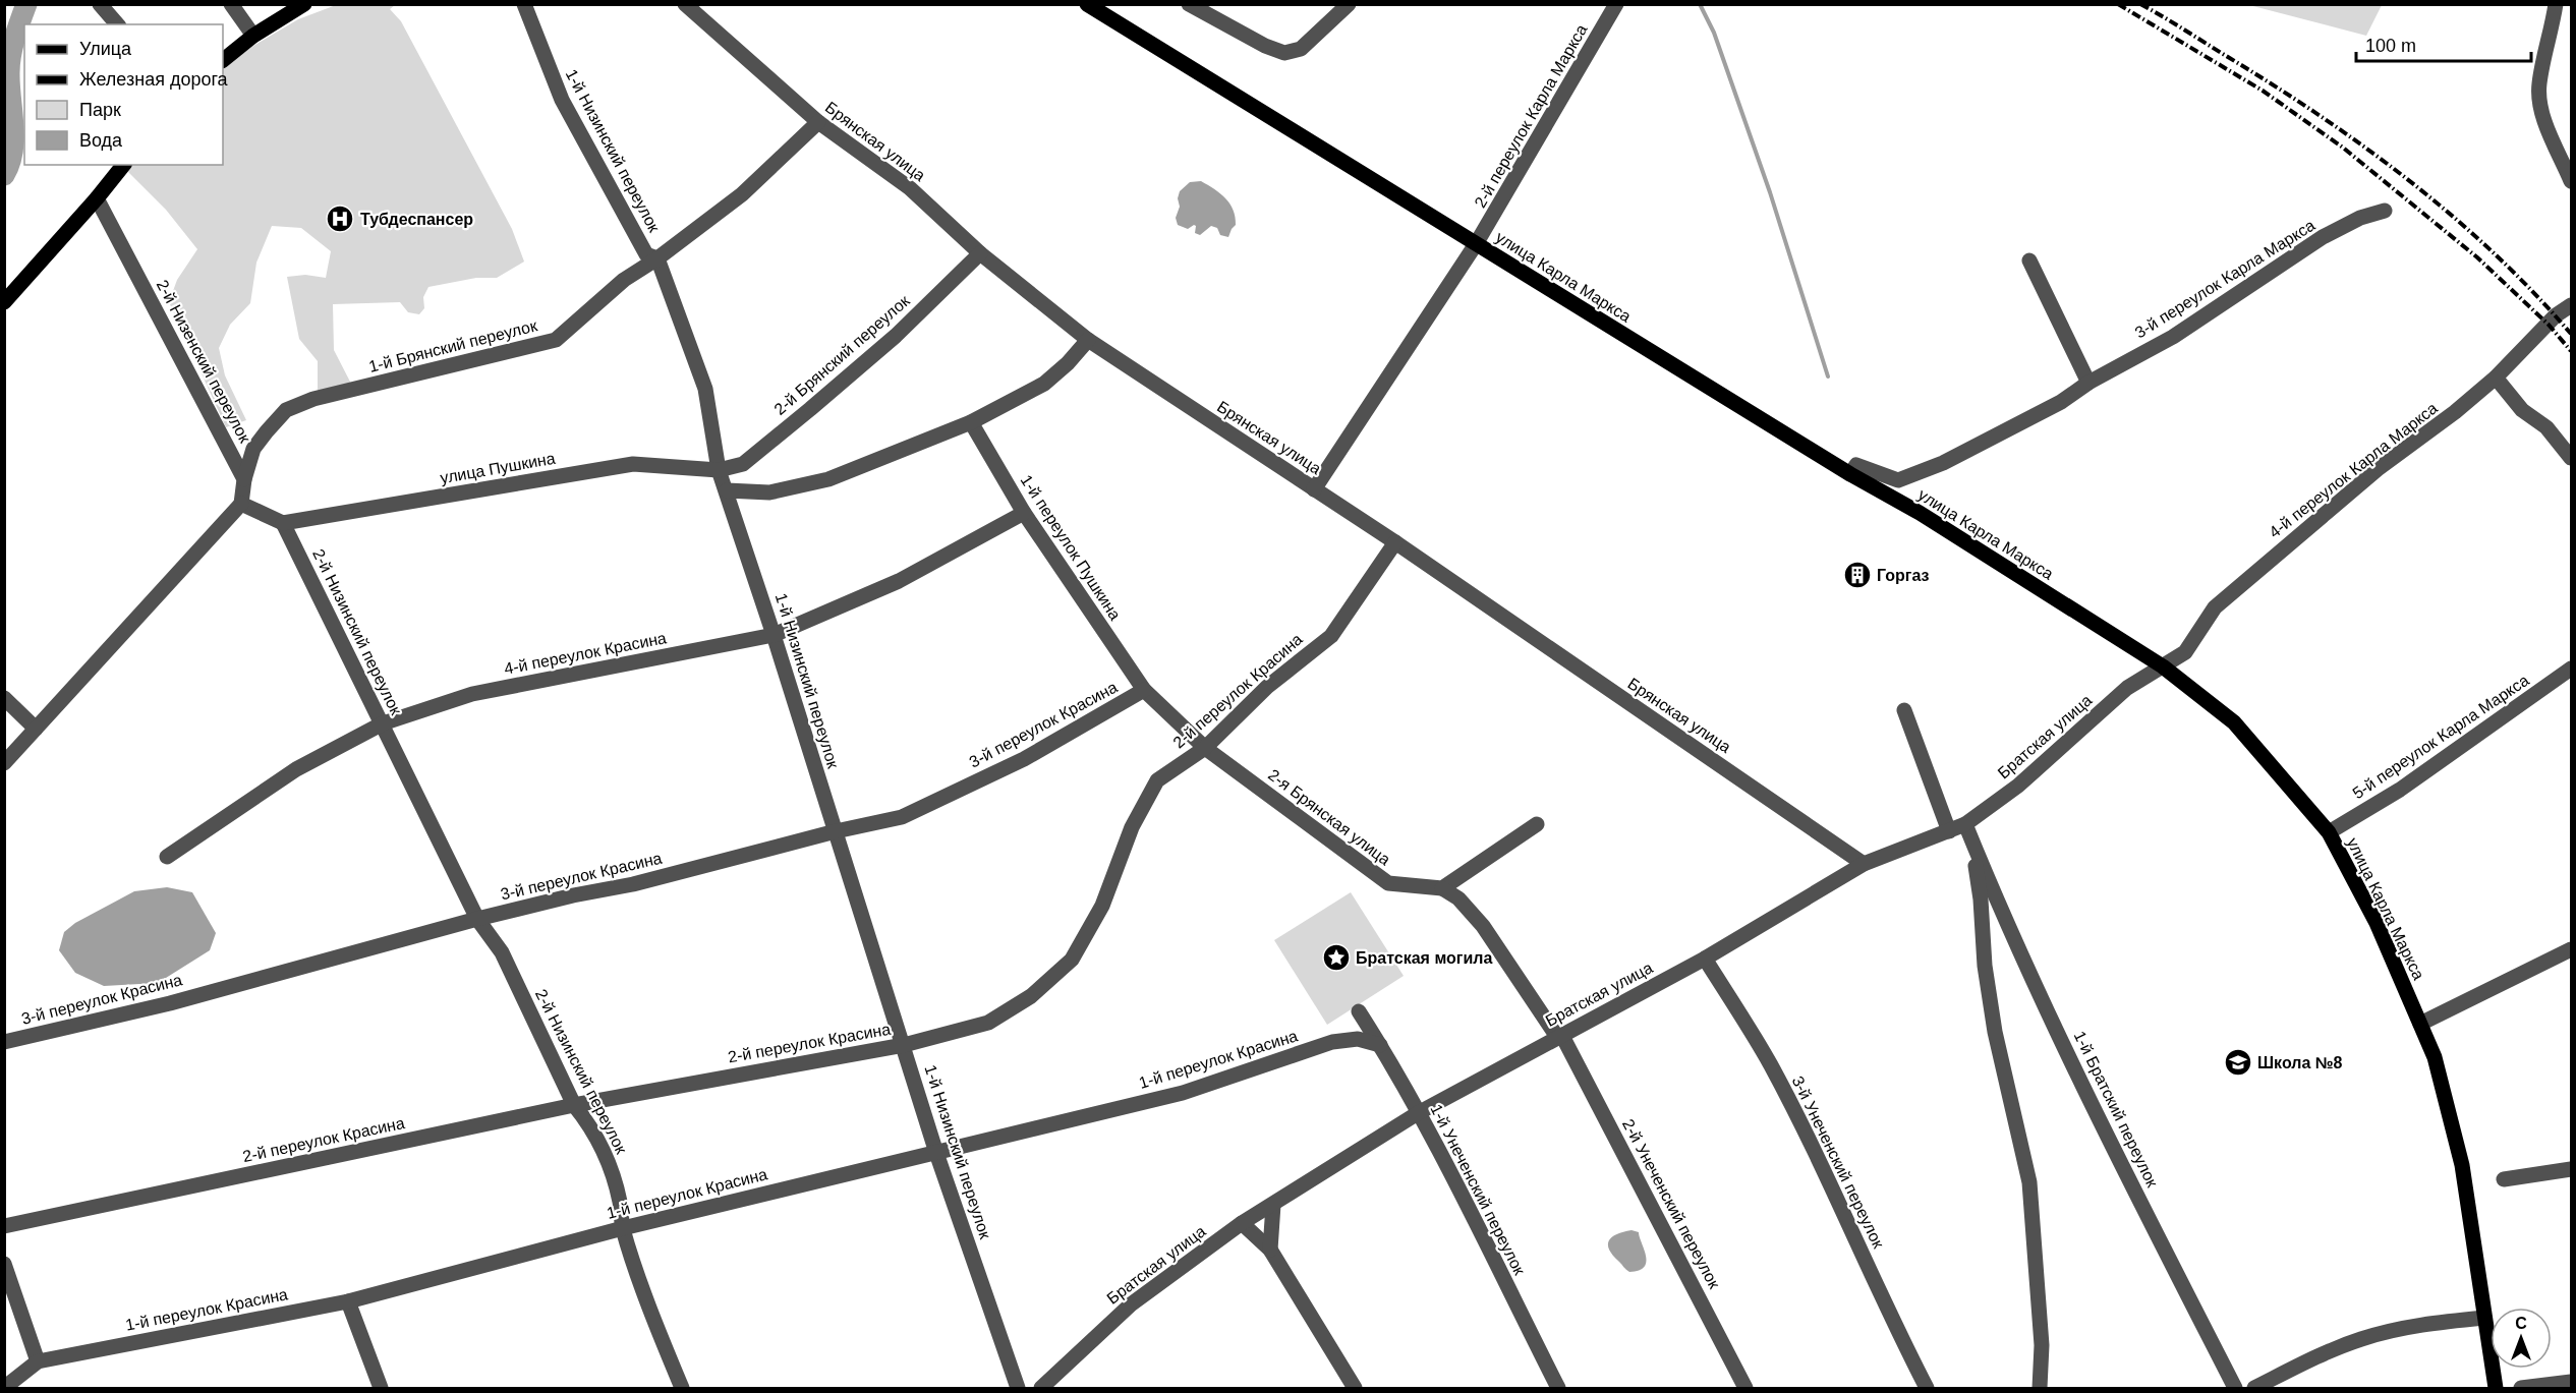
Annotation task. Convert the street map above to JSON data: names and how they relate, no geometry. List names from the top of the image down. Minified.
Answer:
{"streets":{"main road":["улица Карла Маркса"],"street":["2-й переулок Карла Маркса","Брянская улица","1-й Низинский переулок","3-й переулок Карла Маркса","1-й Брянский переулок","2-й Брянский переулок","2-й Низенский переулок","улица Пушкина","4-й переулок Карла Маркса","1-й переулок Пушкина","2-й Низинский переулок","4-й переулок Красина","2-й переулок Красина","3-й переулок Красина","Братская улица","5-й переулок Карла Маркса","2-я Брянская улица","1-й переулок Красина","1-й Братский переулок","3-й Унеченский переулок","1-й Унеченский переулок","2-й Унеченский переулок"]},"crossings":[["2-й переулок Карла Маркса","Брянская улица"],["2-й переулок Карла Маркса","улица Карла Маркса"],["Брянская улица","1-й Брянский переулок"],["Брянская улица","2-й Брянский переулок"],["Брянская улица","2-й переулок Красина"],["Брянская улица","Братская улица"],["1-й Низинский переулок","1-й Брянский переулок"],["1-й Низинский переулок","2-й Брянский переулок"],["1-й Низинский переулок","улица Пушкина"],["1-й Низинский переулок","4-й переулок Красина"],["1-й Низинский переулок","2-й переулок Красина"],["1-й Низинский переулок","3-й переулок Красина"],["1-й Низинский переулок","1-й переулок Красина"],["улица Карла Маркса","3-й переулок Карла Маркса"],["улица Карла Маркса","4-й переулок Карла Маркса"],["улица Карла Маркса","Братская улица"],["улица Карла Маркса","5-й переулок Карла Маркса"],["1-й Брянский переулок","2-й Низенский переулок"],["2-й Брянский переулок","улица Пушкина"],["улица Пушкина","2-й Низинский переулок"],["4-й переулок Карла Маркса","Братская улица"],["1-й переулок Пушкина","4-й переулок Красина"],["1-й переулок Пушкина","2-й переулок Красина"],["1-й переулок Пушкина","3-й переулок Красина"],["1-й переулок Пушкина","2-я Брянская улица"],["2-й Низинский переулок","4-й переулок Красина"],["2-й Низинский переулок","2-й переулок Красина"],["2-й Низинский переулок","3-й переулок Красина"],["2-й Низинский переулок","1-й переулок Красина"],["2-й переулок Красина","2-я Брянская улица"],["Братская улица","1-й Братский переулок"],["Братская улица","3-й Унеченский переулок"],["Братская улица","1-й Унеченский переулок"],["Братская улица","2-й Унеченский переулок"],["1-й переулок Красина","1-й Унеченский переулок"]],"places":{"hospital":["Тубдеспансер"],"building":["Горгаз"],"place":["Братская могила"],"school or university":["Школа №8"]},"legend":["Улица","Железная дорога","Парк","Вода"],"scale_bar":"100 m","north":"top"}
